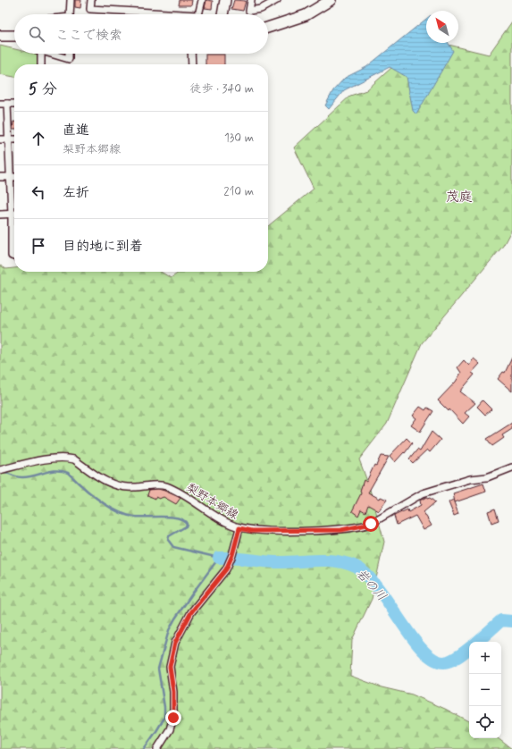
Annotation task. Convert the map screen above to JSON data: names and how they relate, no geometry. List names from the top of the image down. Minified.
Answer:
{"streets":{"street":["梨野本郷線"]},"districts":["茂庭"],"water":["岩の川"],"north":"top left","page":{"search":"ここで検索","heading":["5 分","徒歩 · 340 m"],"list":[["直進","梨野本郷線","130 m"],["左折","210 m"],"目的地に到着"],"map_buttons":["+","−"]}}
